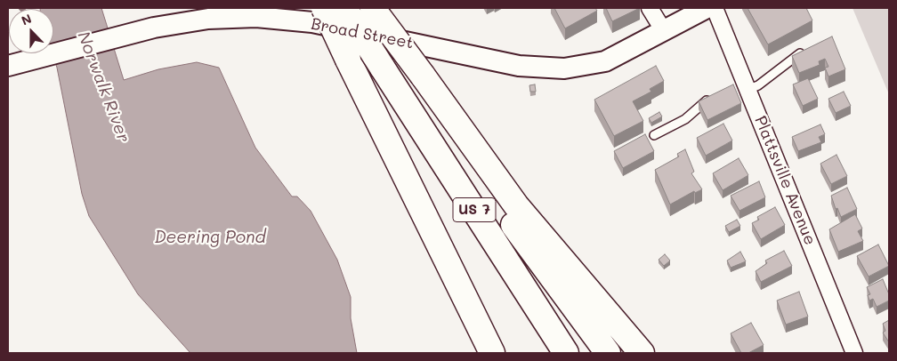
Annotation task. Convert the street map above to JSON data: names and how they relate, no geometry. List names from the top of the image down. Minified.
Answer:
{"streets":{"highway":["US 7"],"street":["Broad Street","Plattsville Avenue"]},"water":["Norwalk River","Deering Pond"],"north":"top"}
